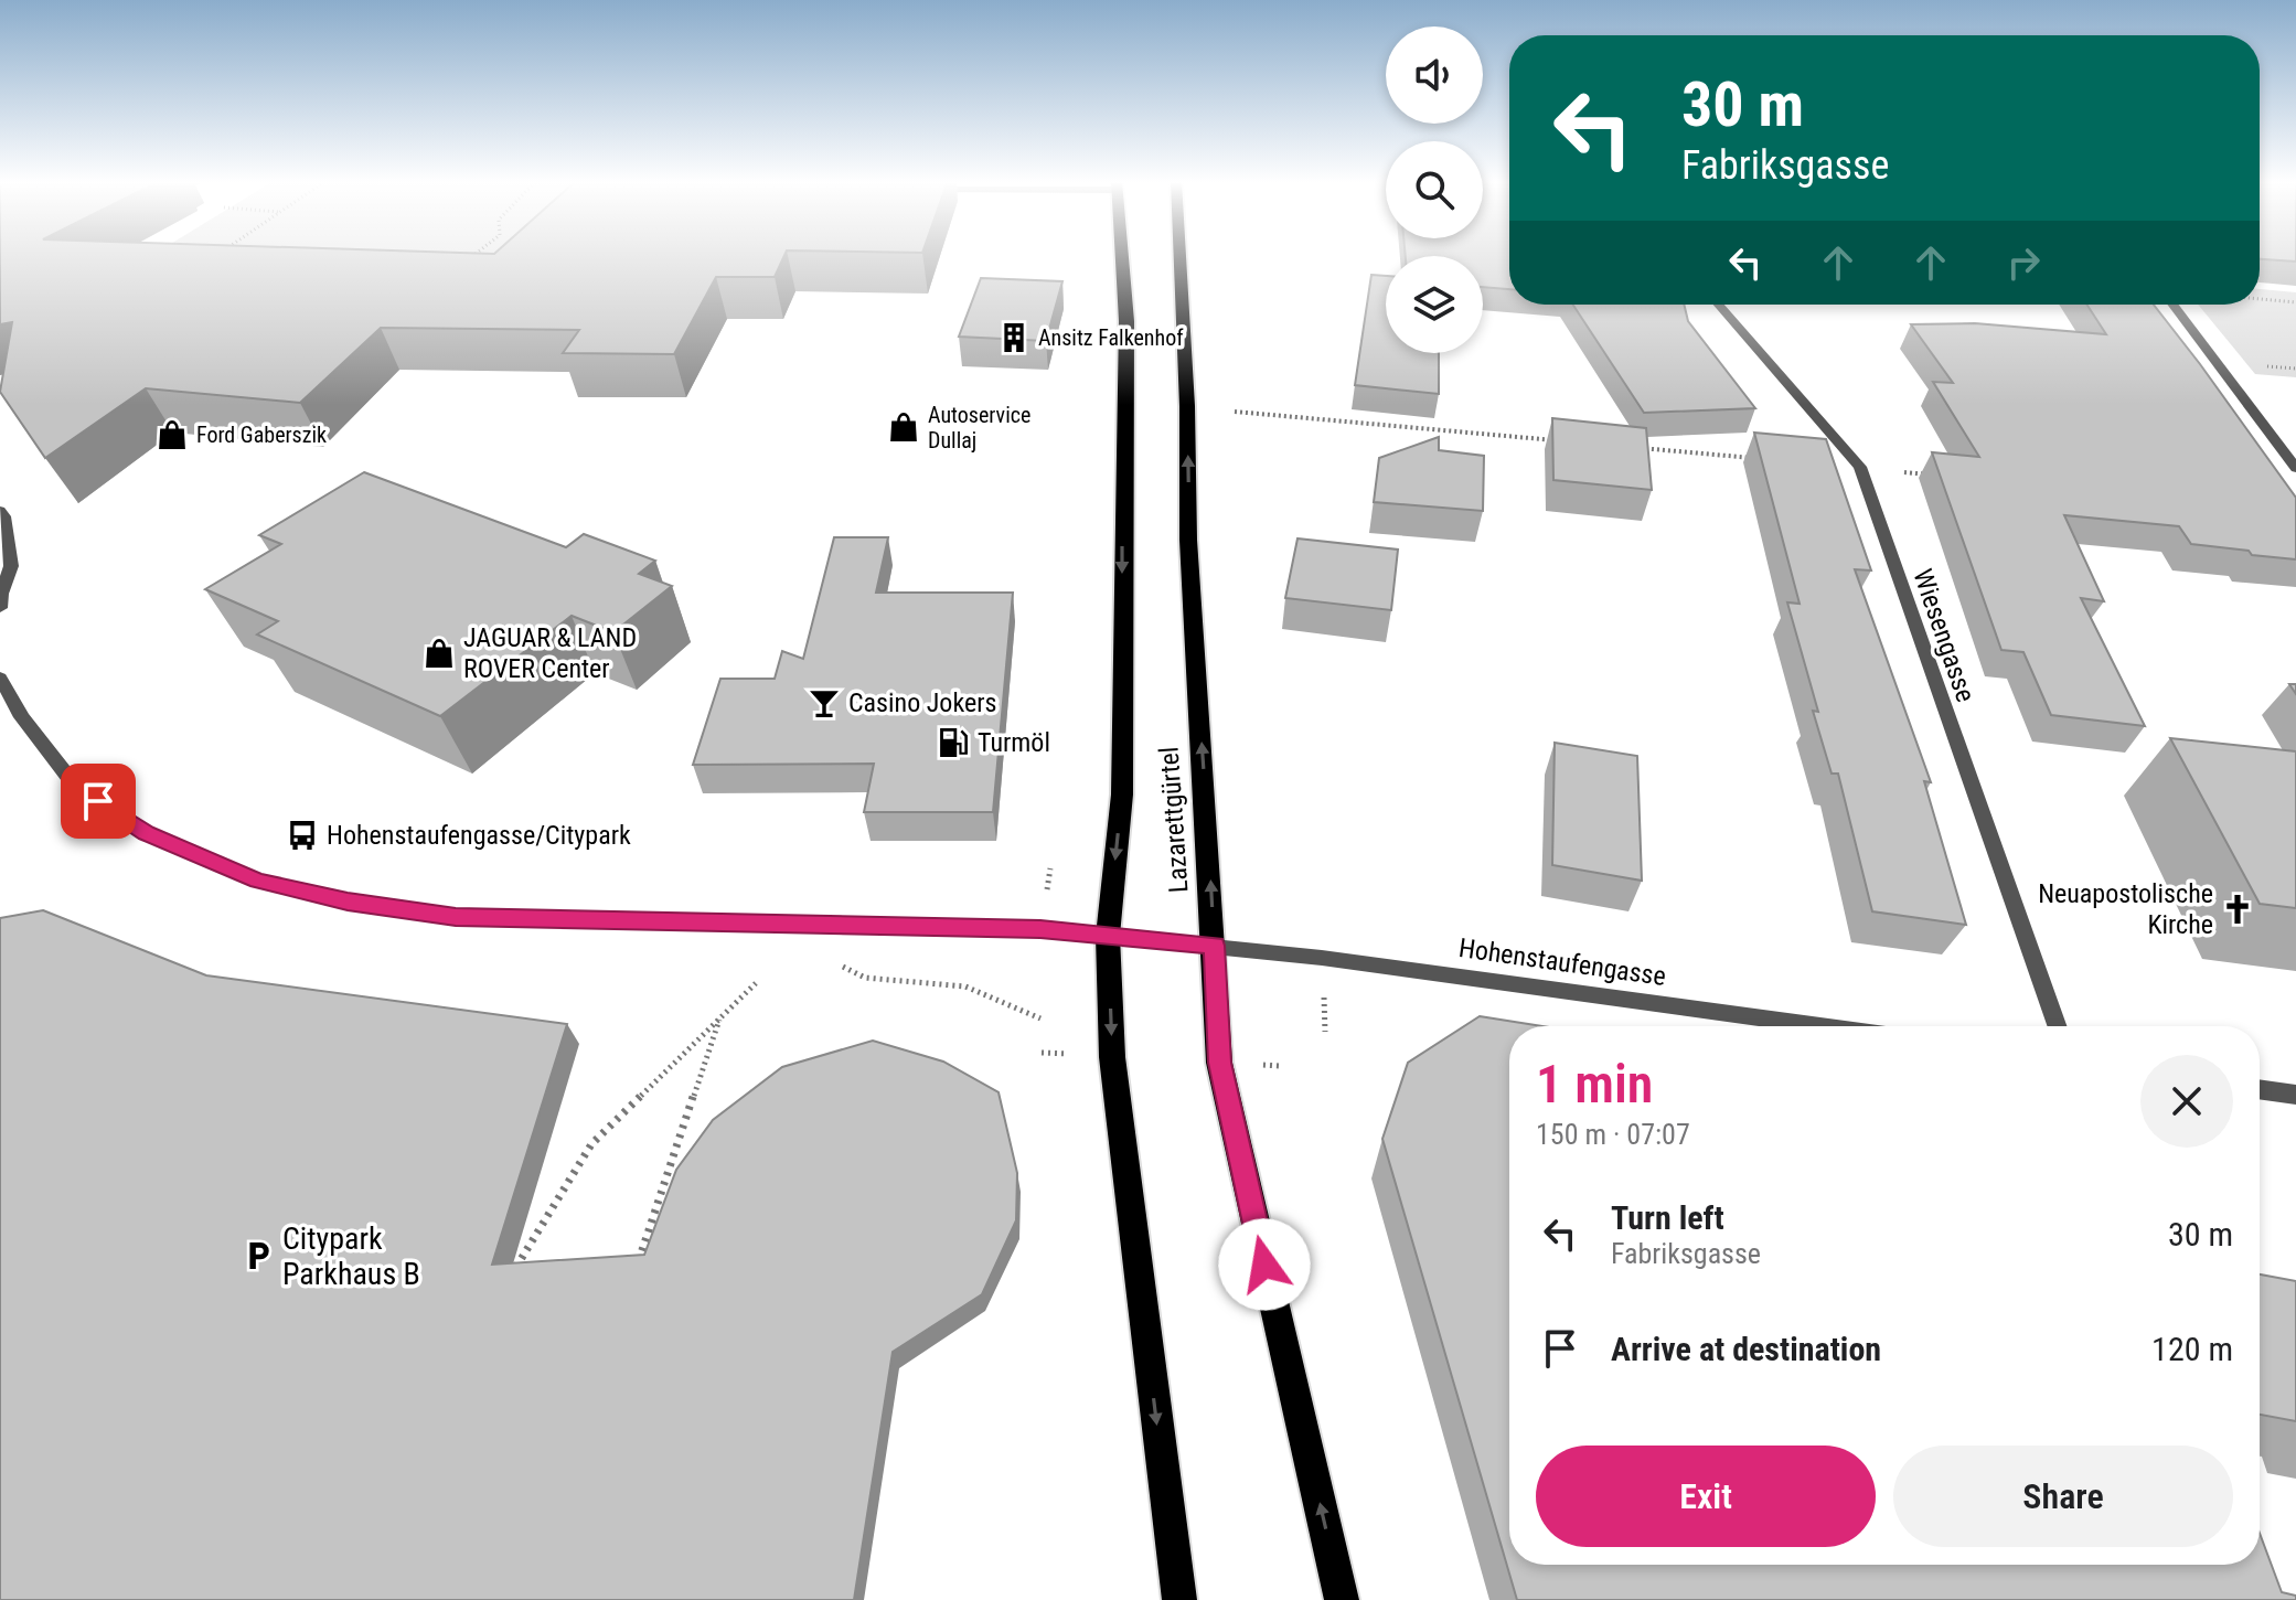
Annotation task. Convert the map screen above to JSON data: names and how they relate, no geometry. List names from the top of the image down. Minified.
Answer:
{"streets":{"main road":["Lazarettgürtel"],"street":["Wiesengasse","Hohenstaufengasse"]},"crossings":[["Lazarettgürtel","Hohenstaufengasse"]],"places":{"building":["Ansitz Falkenhof"],"shop":["Autoservice Dullaj","Ford Gaberszik","JAGUAR & LAND ROVER Center"],"bar":["Casino Jokers"],"fuel station":["Turmöl"],"bus stop":["Hohenstaufengasse/Citypark"],"church":["Neuapostolische Kirche"],"parking":["Citypark Parkhaus B"]},"page":{"turn":["30 m","Fabriksgasse"],"heading":["1 min","150 m · 07:07"],"list":[{"name":"Turn left","note":"Fabriksgasse","value":"30 m"},{"name":"Arrive at destination","value":"120 m"}],"buttons":["Exit","Share"]}}
